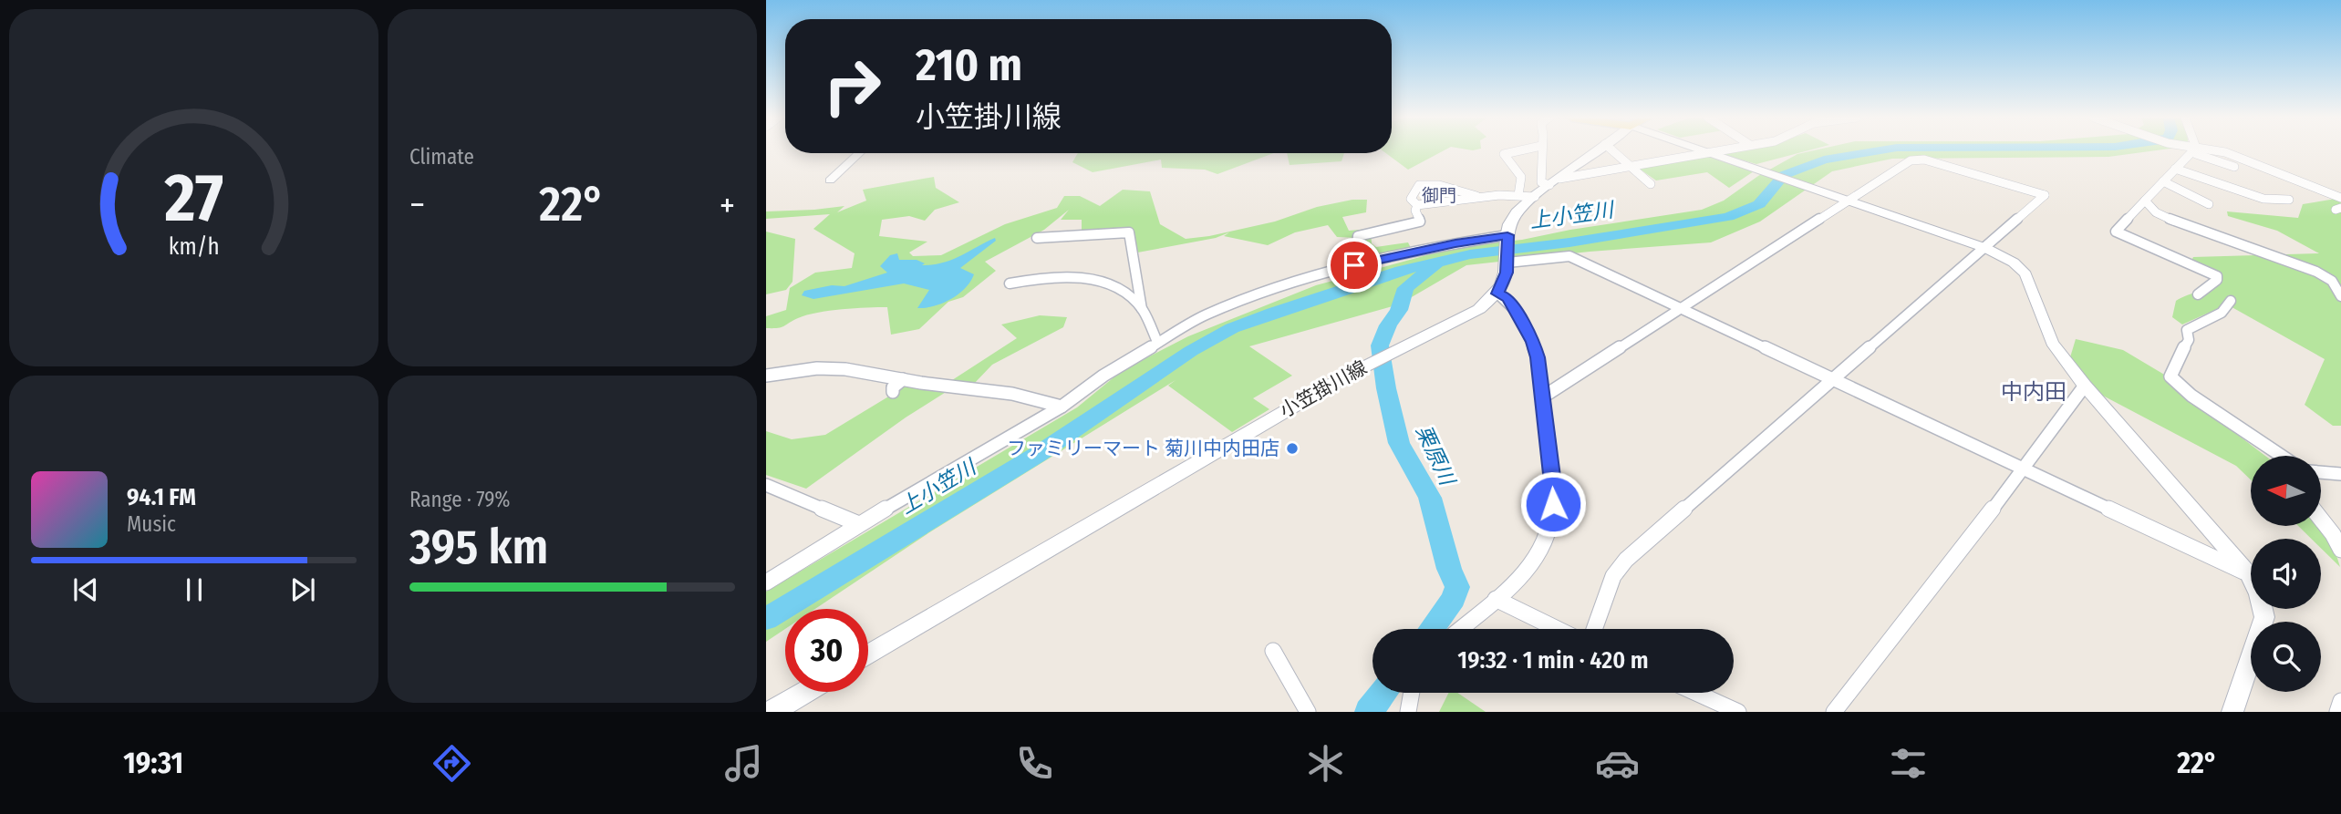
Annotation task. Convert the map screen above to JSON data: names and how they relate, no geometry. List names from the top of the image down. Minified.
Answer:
{"streets":{"main road":["小笠掛川線"]},"districts":["御門","中内田"],"water":["上小笠川","栗原川"],"places":["ファミリーマート 菊川中内田店"],"north":"left","page":{"tile":["Climate",["Range · 79%","395 km"]],"turn":["210 m","小笠掛川線"],"heat":["−","22°","+"],"song":["94.1 FM","Music"],"limit":"30","trip":"19:32 · 1 min · 420 m","tabs":["19:31","22°"],"gauge":["27","km/h"]}}
